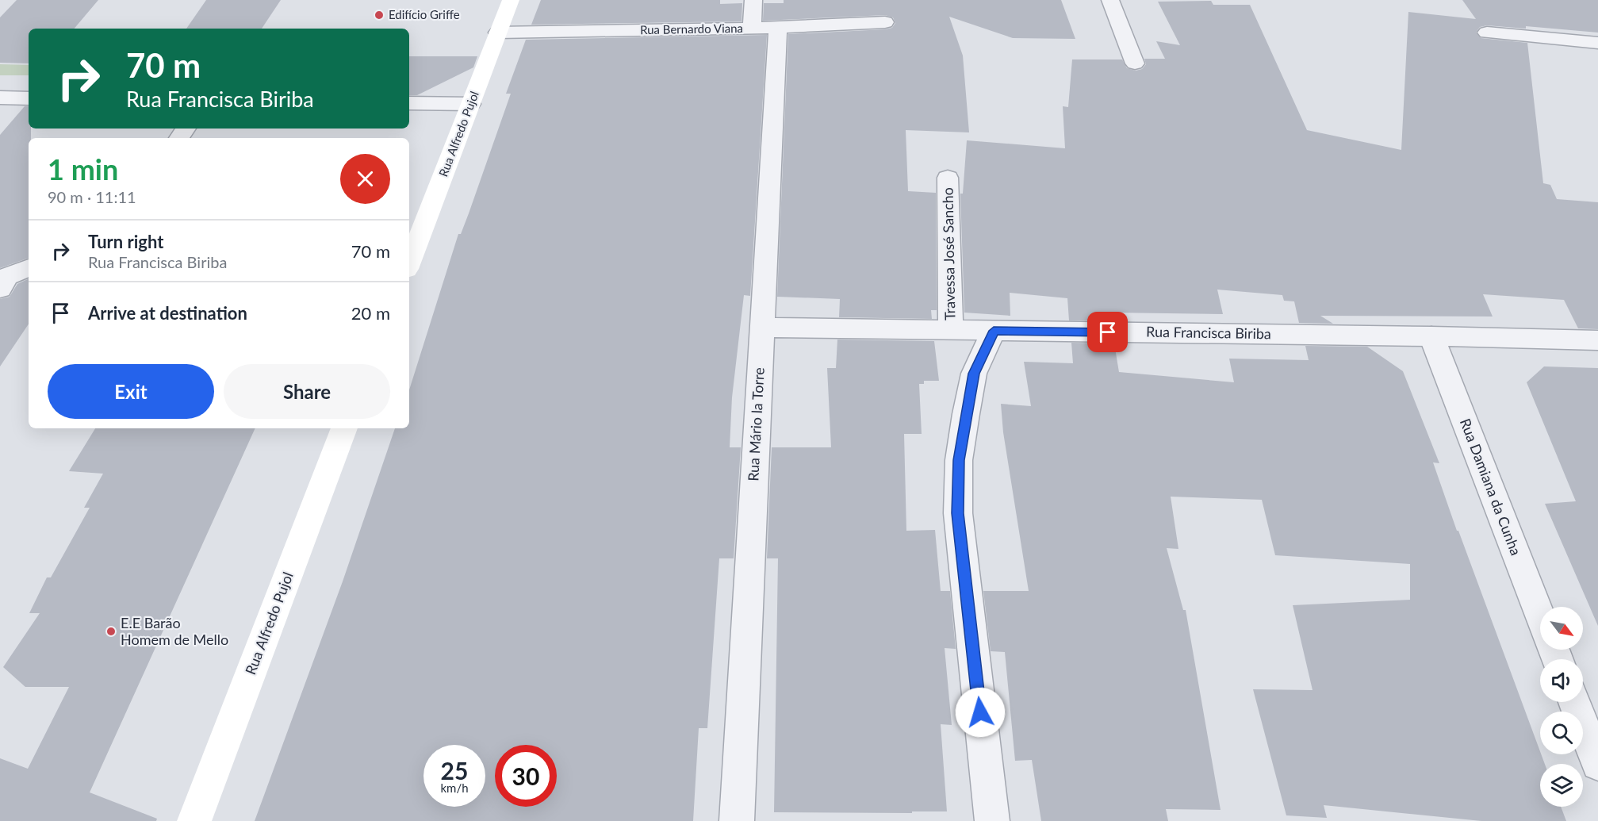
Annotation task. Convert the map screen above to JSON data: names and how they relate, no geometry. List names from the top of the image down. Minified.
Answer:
{"streets":{"main road":["Rua Alfredo Pujol"],"street":["Rua Bernardo Viana","Travessa José Sancho","Rua Francisca Biriba","Rua Mário la Torre","Rua Damiana da Cunha"]},"crossings":[["Rua Bernardo Viana","Rua Alfredo Pujol"],["Rua Bernardo Viana","Rua Mário la Torre"],["Travessa José Sancho","Rua Francisca Biriba"],["Rua Francisca Biriba","Rua Mário la Torre"],["Rua Francisca Biriba","Rua Damiana da Cunha"]],"places":["Edifício Griffe","E.E Barão Homem de Mello"],"north":"bottom right","page":{"turn":["70 m","Rua Francisca Biriba"],"heading":["1 min","90 m · 11:11"],"list":[{"name":"Turn right","note":"Rua Francisca Biriba","value":"70 m"},{"name":"Arrive at destination","value":"20 m"}],"buttons":["Exit","Share"],"speed":"25 km/h","limit":"30"}}
